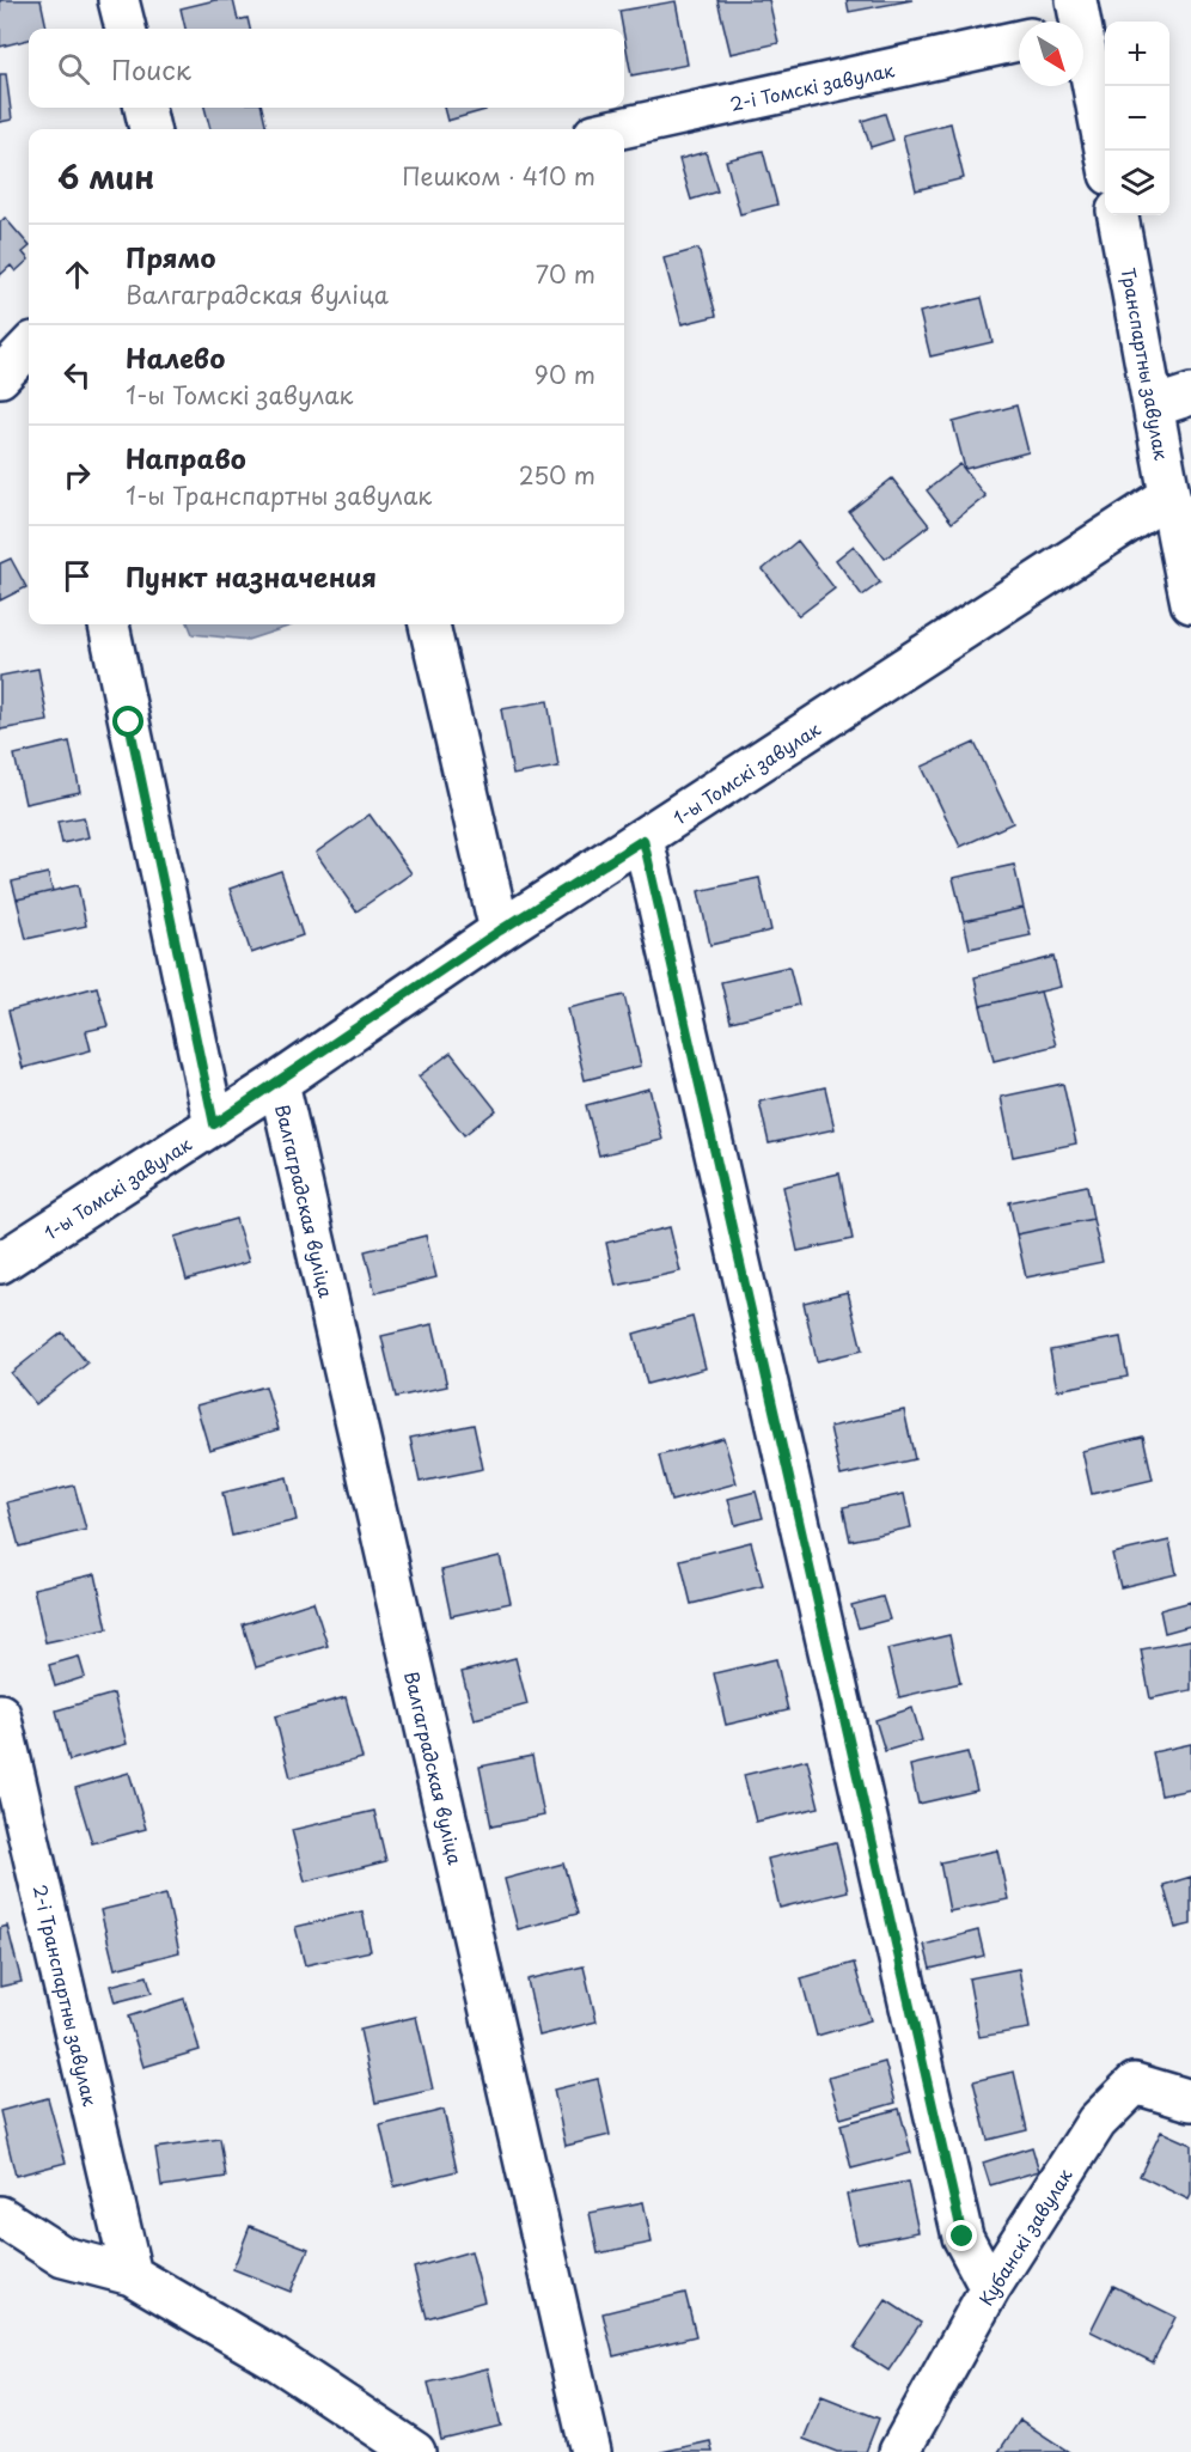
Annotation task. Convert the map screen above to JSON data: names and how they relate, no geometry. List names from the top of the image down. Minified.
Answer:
{"streets":{"street":["2-і Томскі завулак","Транспартны завулак","1-ы Томскі завулак","Валгаградская вуліца","2-і Транспартны завулак","Кубанскі завулак"]},"crossings":[["Транспартны завулак","1-ы Томскі завулак"],["1-ы Томскі завулак","Валгаградская вуліца"]],"north":"bottom right","page":{"map_buttons":["+","−"],"search":"Поиск","heading":["6 мин","Пешком · 410 m"],"list":[["Прямо","Валгаградская вуліца","70 m"],["Налево","1-ы Томскі завулак","90 m"],["Направо","1-ы Транспартны завулак","250 m"],"Пункт назначения"]}}
